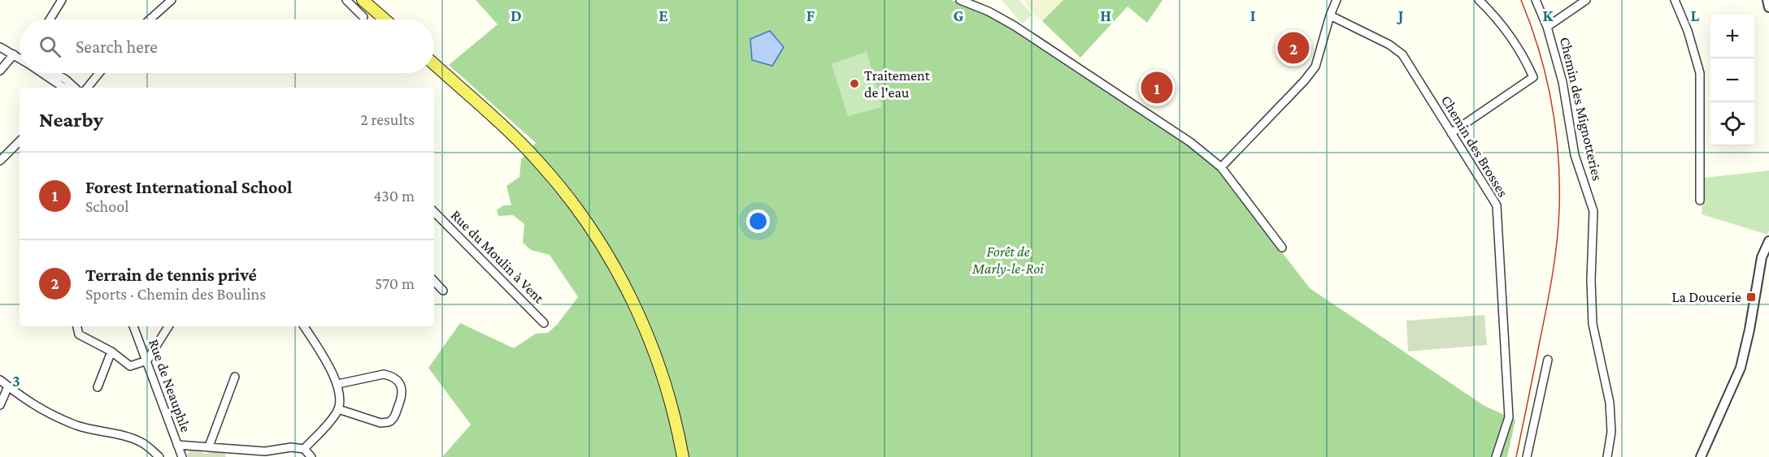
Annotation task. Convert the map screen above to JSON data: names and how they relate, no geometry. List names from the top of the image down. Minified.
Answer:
{"streets":{"street":["Chemin des Mignotteries","Chemin des Brosses","Rue du Moulin à Vent","Rue de Neauphle"]},"parks":["Forêt de Marly-le-Roi"],"places":{"other":["Traitement de l'eau"],"transit":["La Doucerie"]},"page":{"map_buttons":["+","−"],"search":"Search here","pins":["2","1"],"heading":["Nearby","2 results"],"list":[{"mark":"1","name":"Forest International School","note":"School","value":"430 m"},{"mark":"2","name":"Terrain de tennis privé","note":"Sports · Chemin des Boulins","value":"570 m"}]},"grid":{"columns":["D","E","F","G","H","I","J","K","L"],"rows":["3"]}}
